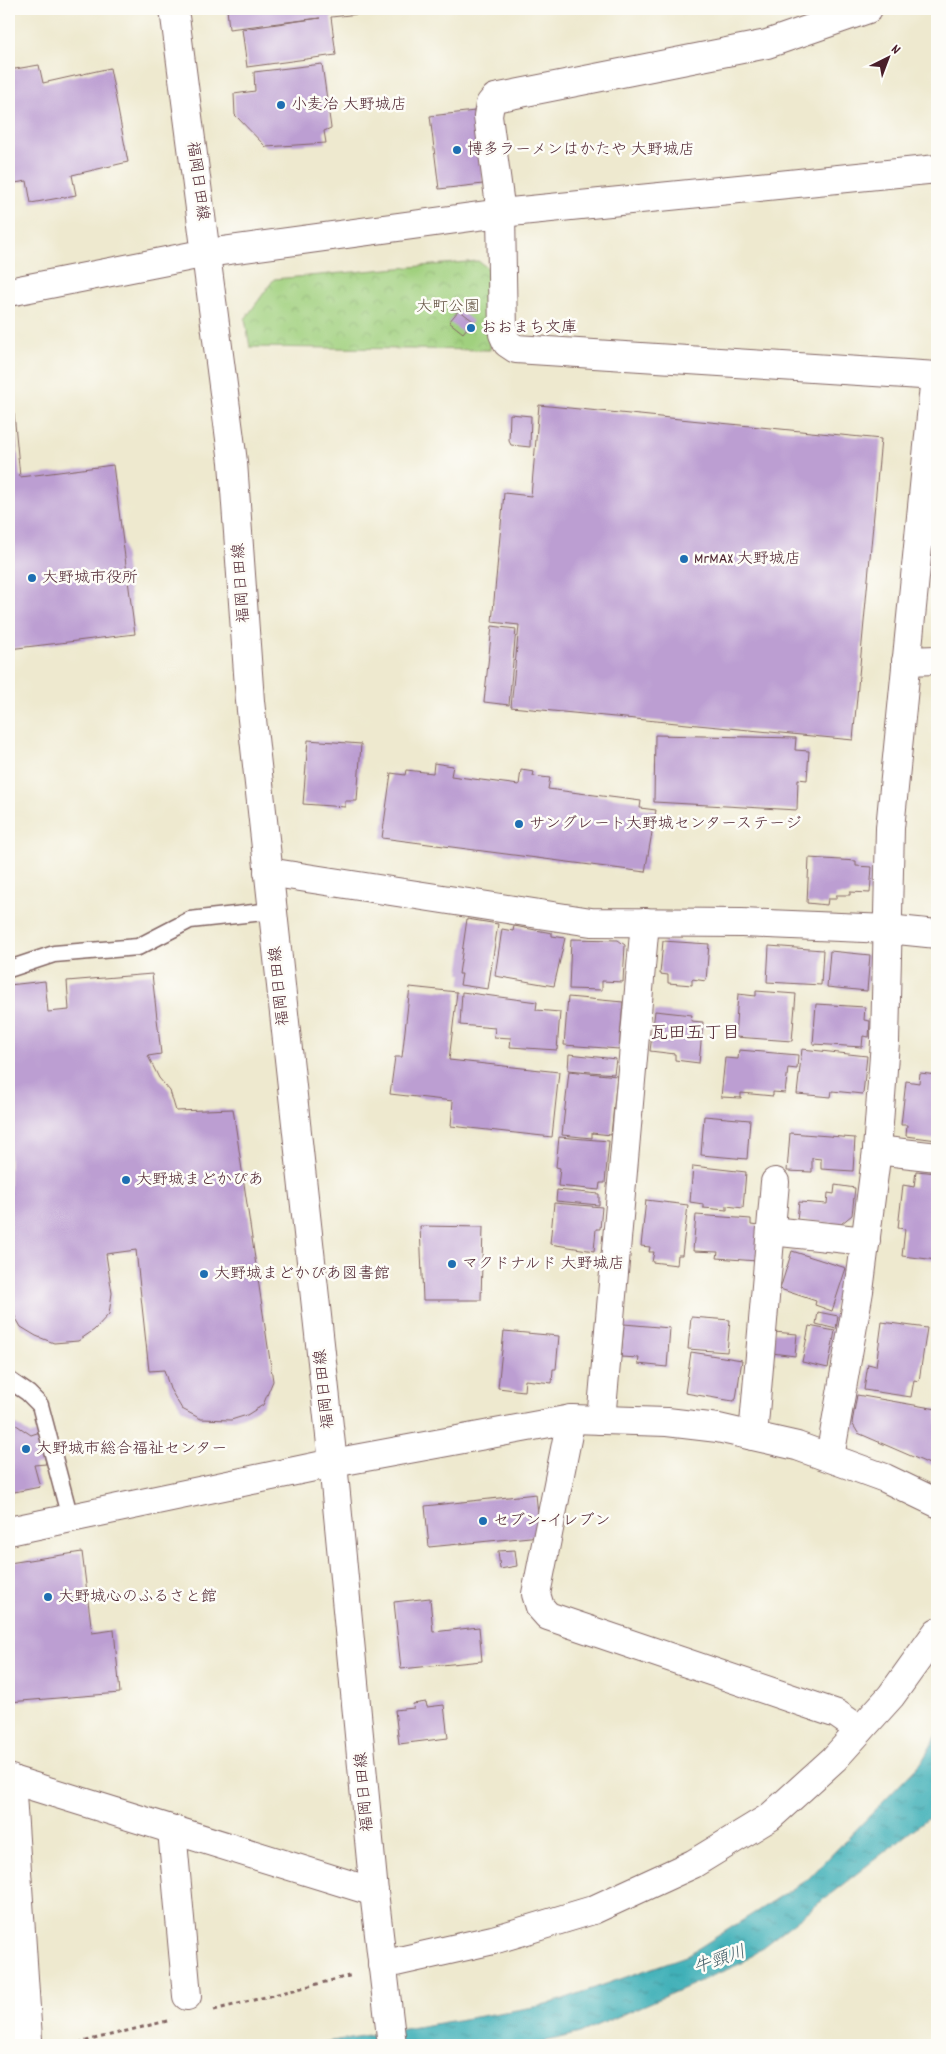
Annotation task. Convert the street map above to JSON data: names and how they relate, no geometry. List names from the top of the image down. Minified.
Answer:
{"streets":{"street":["福岡日田線"]},"districts":["瓦田五丁目"],"water":["牛頸川"],"parks":["大町公園"],"places":["小麦冶 大野城店","博多ラーメンはかたや 大野城店","おおまち文庫","MrMAX 大野城店","大野城市役所","サングレート大野城センターステージ","大野城まどかぴあ","マクドナルド 大野城店","大野城まどかぴあ図書館","大野城市総合福祉センター","セブン-イレブン","大野城心のふるさと館"],"north":"top right"}
